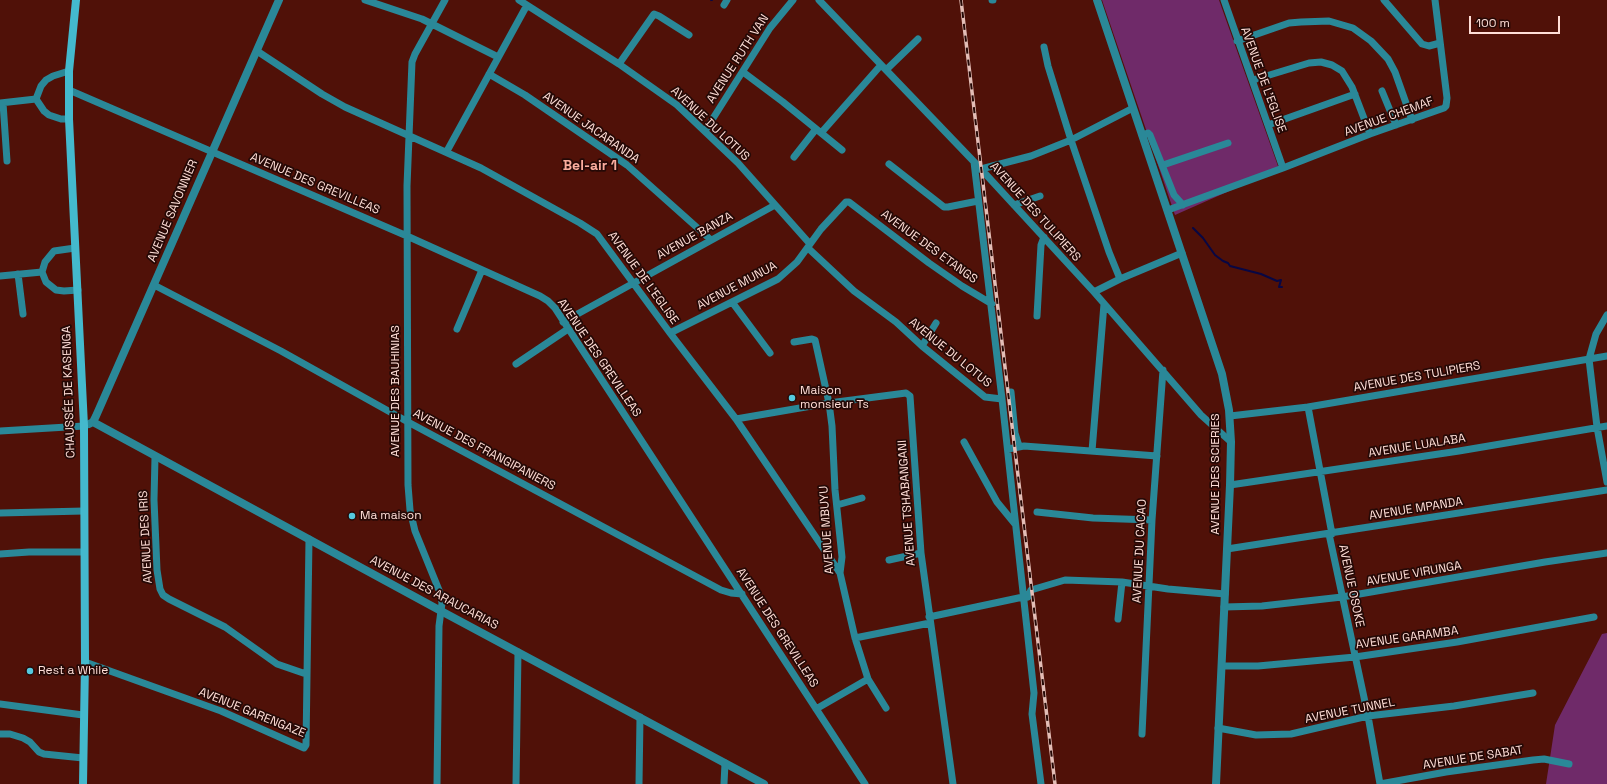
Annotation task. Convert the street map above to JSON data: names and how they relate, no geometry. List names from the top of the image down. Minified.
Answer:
{"streets":{"main road":["CHAUSSÉE DE KASENGA"],"street":["AVENUE RUTH VAN","AVENUE DE L'EGLISE","AVENUE CHEMAF","AVENUE DU LOTUS","AVENUE JACARANDA","AVENUE DES GREVILLEAS","AVENUE SAVONNIER","AVENUE DES TULIPIERS","AVENUE BANZA","AVENUE DES ETANGS","AVENUE MUNUA","AVENUE DES BAUHINIAS","AVENUE LUALABA","AVENUE DES FRANGIPANIERS","AVENUE DES SCIERIES","AVENUE TSHABANGANI","AVENUE MPANDA","AVENUE MBUYU","AVENUE DES IRIS","AVENUE DU CACAO","AVENUE VIRUNGA","AVENUE OSOKE","AVENUE DES ARAUCARIAS","AVENUE GARAMBA","AVENUE TUNNEL","AVENUE GARENGAZE","AVENUE DE SABAT"]},"crossings":[["AVENUE RUTH VAN","AVENUE DU LOTUS"],["AVENUE DE L'EGLISE","AVENUE CHEMAF"],["AVENUE DE L'EGLISE","AVENUE SAVONNIER"],["AVENUE DE L'EGLISE","AVENUE BANZA"],["AVENUE DE L'EGLISE","AVENUE MUNUA"],["AVENUE DE L'EGLISE","AVENUE DES BAUHINIAS"],["AVENUE DE L'EGLISE","AVENUE TSHABANGANI"],["AVENUE DE L'EGLISE","AVENUE MBUYU"],["AVENUE CHEMAF","AVENUE DES SCIERIES"],["AVENUE DU LOTUS","AVENUE BANZA"],["AVENUE DU LOTUS","AVENUE DES ETANGS"],["AVENUE DU LOTUS","AVENUE MUNUA"],["AVENUE JACARANDA","AVENUE BANZA"],["AVENUE DES GREVILLEAS","AVENUE SAVONNIER"],["AVENUE DES GREVILLEAS","AVENUE BANZA"],["AVENUE DES GREVILLEAS","AVENUE DES BAUHINIAS"],["AVENUE DES GREVILLEAS","CHAUSSÉE DE KASENGA"],["AVENUE DES GREVILLEAS","AVENUE DES FRANGIPANIERS"],["AVENUE SAVONNIER","AVENUE DES FRANGIPANIERS"],["AVENUE SAVONNIER","AVENUE DES ARAUCARIAS"],["AVENUE DES TULIPIERS","AVENUE DES ETANGS"],["AVENUE DES TULIPIERS","AVENUE DES SCIERIES"],["AVENUE DES TULIPIERS","AVENUE DU CACAO"],["AVENUE DES TULIPIERS","AVENUE OSOKE"],["AVENUE DES ETANGS","AVENUE MUNUA"],["AVENUE DES BAUHINIAS","AVENUE DES FRANGIPANIERS"],["AVENUE DES BAUHINIAS","AVENUE DES ARAUCARIAS"],["CHAUSSÉE DE KASENGA","AVENUE GARENGAZE"],["AVENUE LUALABA","AVENUE DES SCIERIES"],["AVENUE LUALABA","AVENUE OSOKE"],["AVENUE DES SCIERIES","AVENUE MPANDA"],["AVENUE DES SCIERIES","AVENUE VIRUNGA"],["AVENUE DES SCIERIES","AVENUE GARAMBA"],["AVENUE DES SCIERIES","AVENUE TUNNEL"],["AVENUE TSHABANGANI","AVENUE MBUYU"],["AVENUE MPANDA","AVENUE OSOKE"],["AVENUE DES IRIS","AVENUE DES ARAUCARIAS"],["AVENUE DES IRIS","AVENUE GARENGAZE"],["AVENUE VIRUNGA","AVENUE OSOKE"],["AVENUE OSOKE","AVENUE GARAMBA"],["AVENUE OSOKE","AVENUE TUNNEL"],["AVENUE OSOKE","AVENUE DE SABAT"],["AVENUE DES ARAUCARIAS","AVENUE GARENGAZE"]],"districts":["Bel-air 1"],"places":["Maison monsieur Ts","Ma maison","Rest a While"],"scale_bar":"100 m"}
